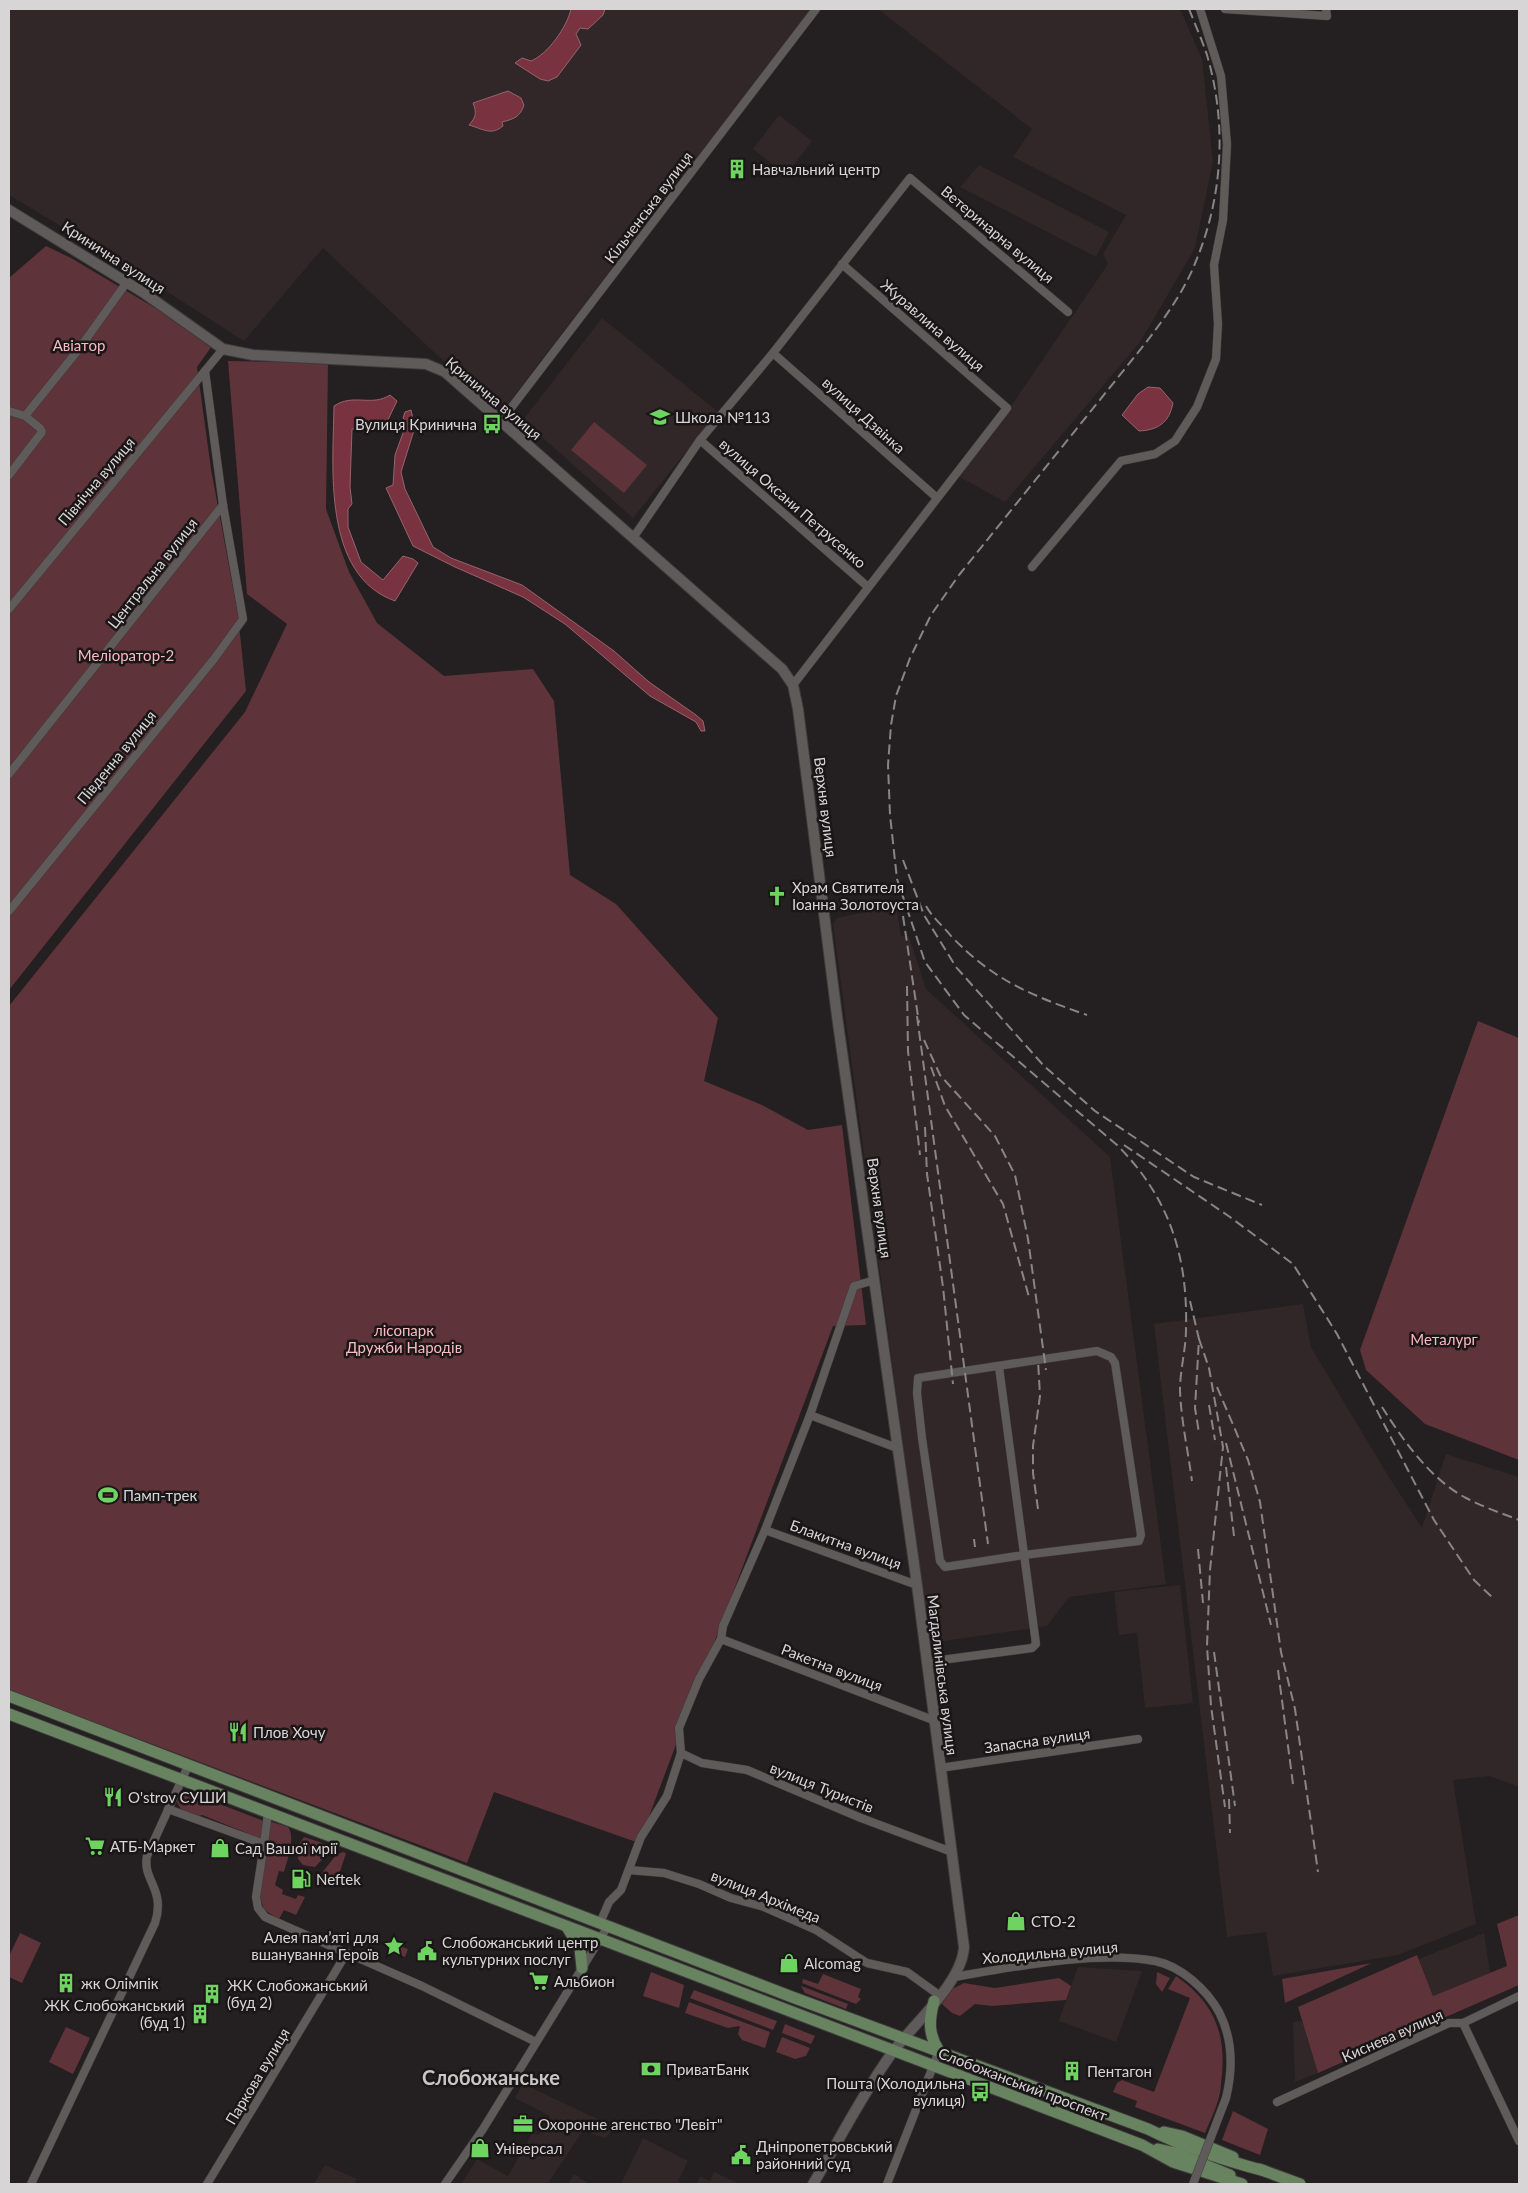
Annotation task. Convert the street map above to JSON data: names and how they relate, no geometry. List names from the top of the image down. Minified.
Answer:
{"streets":{"main road":["Слобожанський проспект"],"street":["Кільченська вулиця","Ветеринарна вулиця","Кринична вулиця","Журавлина вулиця","вулиця Дзвінка","Північна вулиця","вулиця Оксани Петрусенко","Центральна вулиця","Південна вулиця","Верхня вулиця","Блакитна вулиця","Ракетна вулиця","Магдалинівська вулиця","Запасна вулиця","вулиця Туристів","вулиця Архімеда","Холодильна вулиця","Киснева вулиця","Паркова вулиця"]},"crossings":[["Кільченська вулиця","Кринична вулиця"],["Ветеринарна вулиця","Журавлина вулиця"],["Кринична вулиця","Північна вулиця"],["Кринична вулиця","Верхня вулиця"],["Журавлина вулиця","вулиця Дзвінка"],["Центральна вулиця","Південна вулиця"],["Верхня вулиця","Магдалинівська вулиця"],["Блакитна вулиця","Магдалинівська вулиця"],["Ракетна вулиця","Магдалинівська вулиця"],["Магдалинівська вулиця","Запасна вулиця"],["Магдалинівська вулиця","вулиця Туристів"],["Магдалинівська вулиця","вулиця Архімеда"],["Магдалинівська вулиця","Холодильна вулиця"],["Магдалинівська вулиця","Слобожанський проспект"]],"districts":["Слобожанське"],"parks":["Авіатор","Меліоратор-2","лісопарк Дружби Народів","Металург"],"places":{"building":["Навчальний центр","жк Олімпік","ЖК Слобожанський (буд 2)","ЖК Слобожанський (буд 1)","Пентагон"],"school or university":["Школа №113"],"bus stop":["Вулиця Кринична","Пошта (Холодильна вулиця)"],"church":["Храм Святителя Іоанна Золотоуста"],"sports":["Памп-трек"],"restaurant":["Плов Хочу","O'strov СУШИ"],"supermarket":["АТБ-Маркет","Альбион"],"shop":["Сад Вашої мрії","СТО-2","Alcomag","Універсал"],"fuel station":["Neftek"],"place":["Алея пам’яті для вшанування Героїв"],"public building":["Слобожанський центр культурних послуг","Дніпропетровський районний суд"],"bank":["ПриватБанк"],"office":["Охоронне агенство \"Левіт\""]}}
